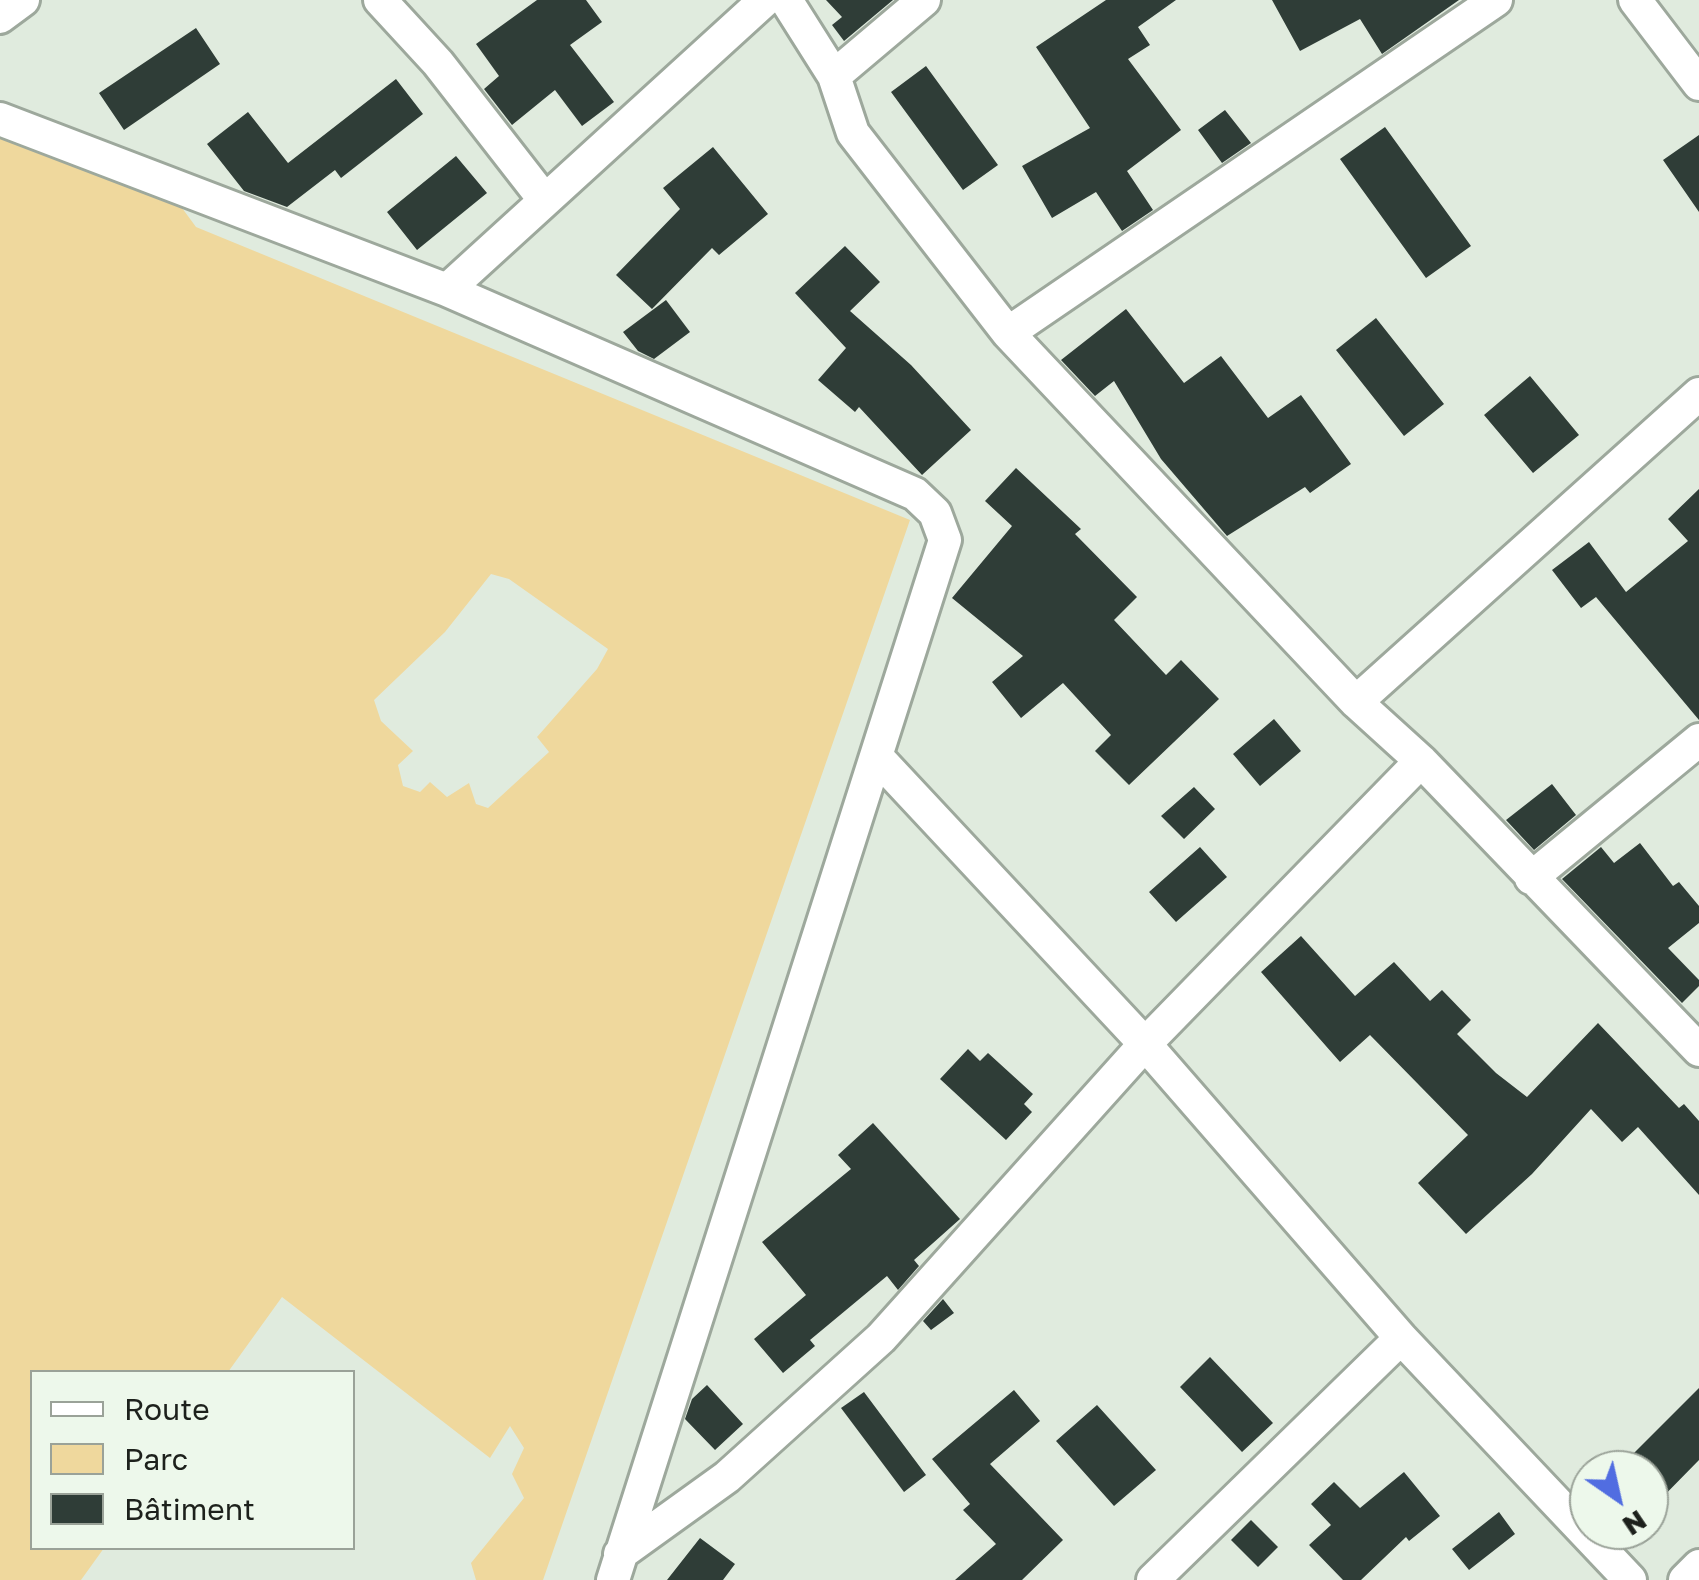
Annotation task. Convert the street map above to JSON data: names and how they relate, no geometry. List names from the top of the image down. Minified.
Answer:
{"legend":["Route","Parc","Bâtiment"],"north":"bottom right"}
